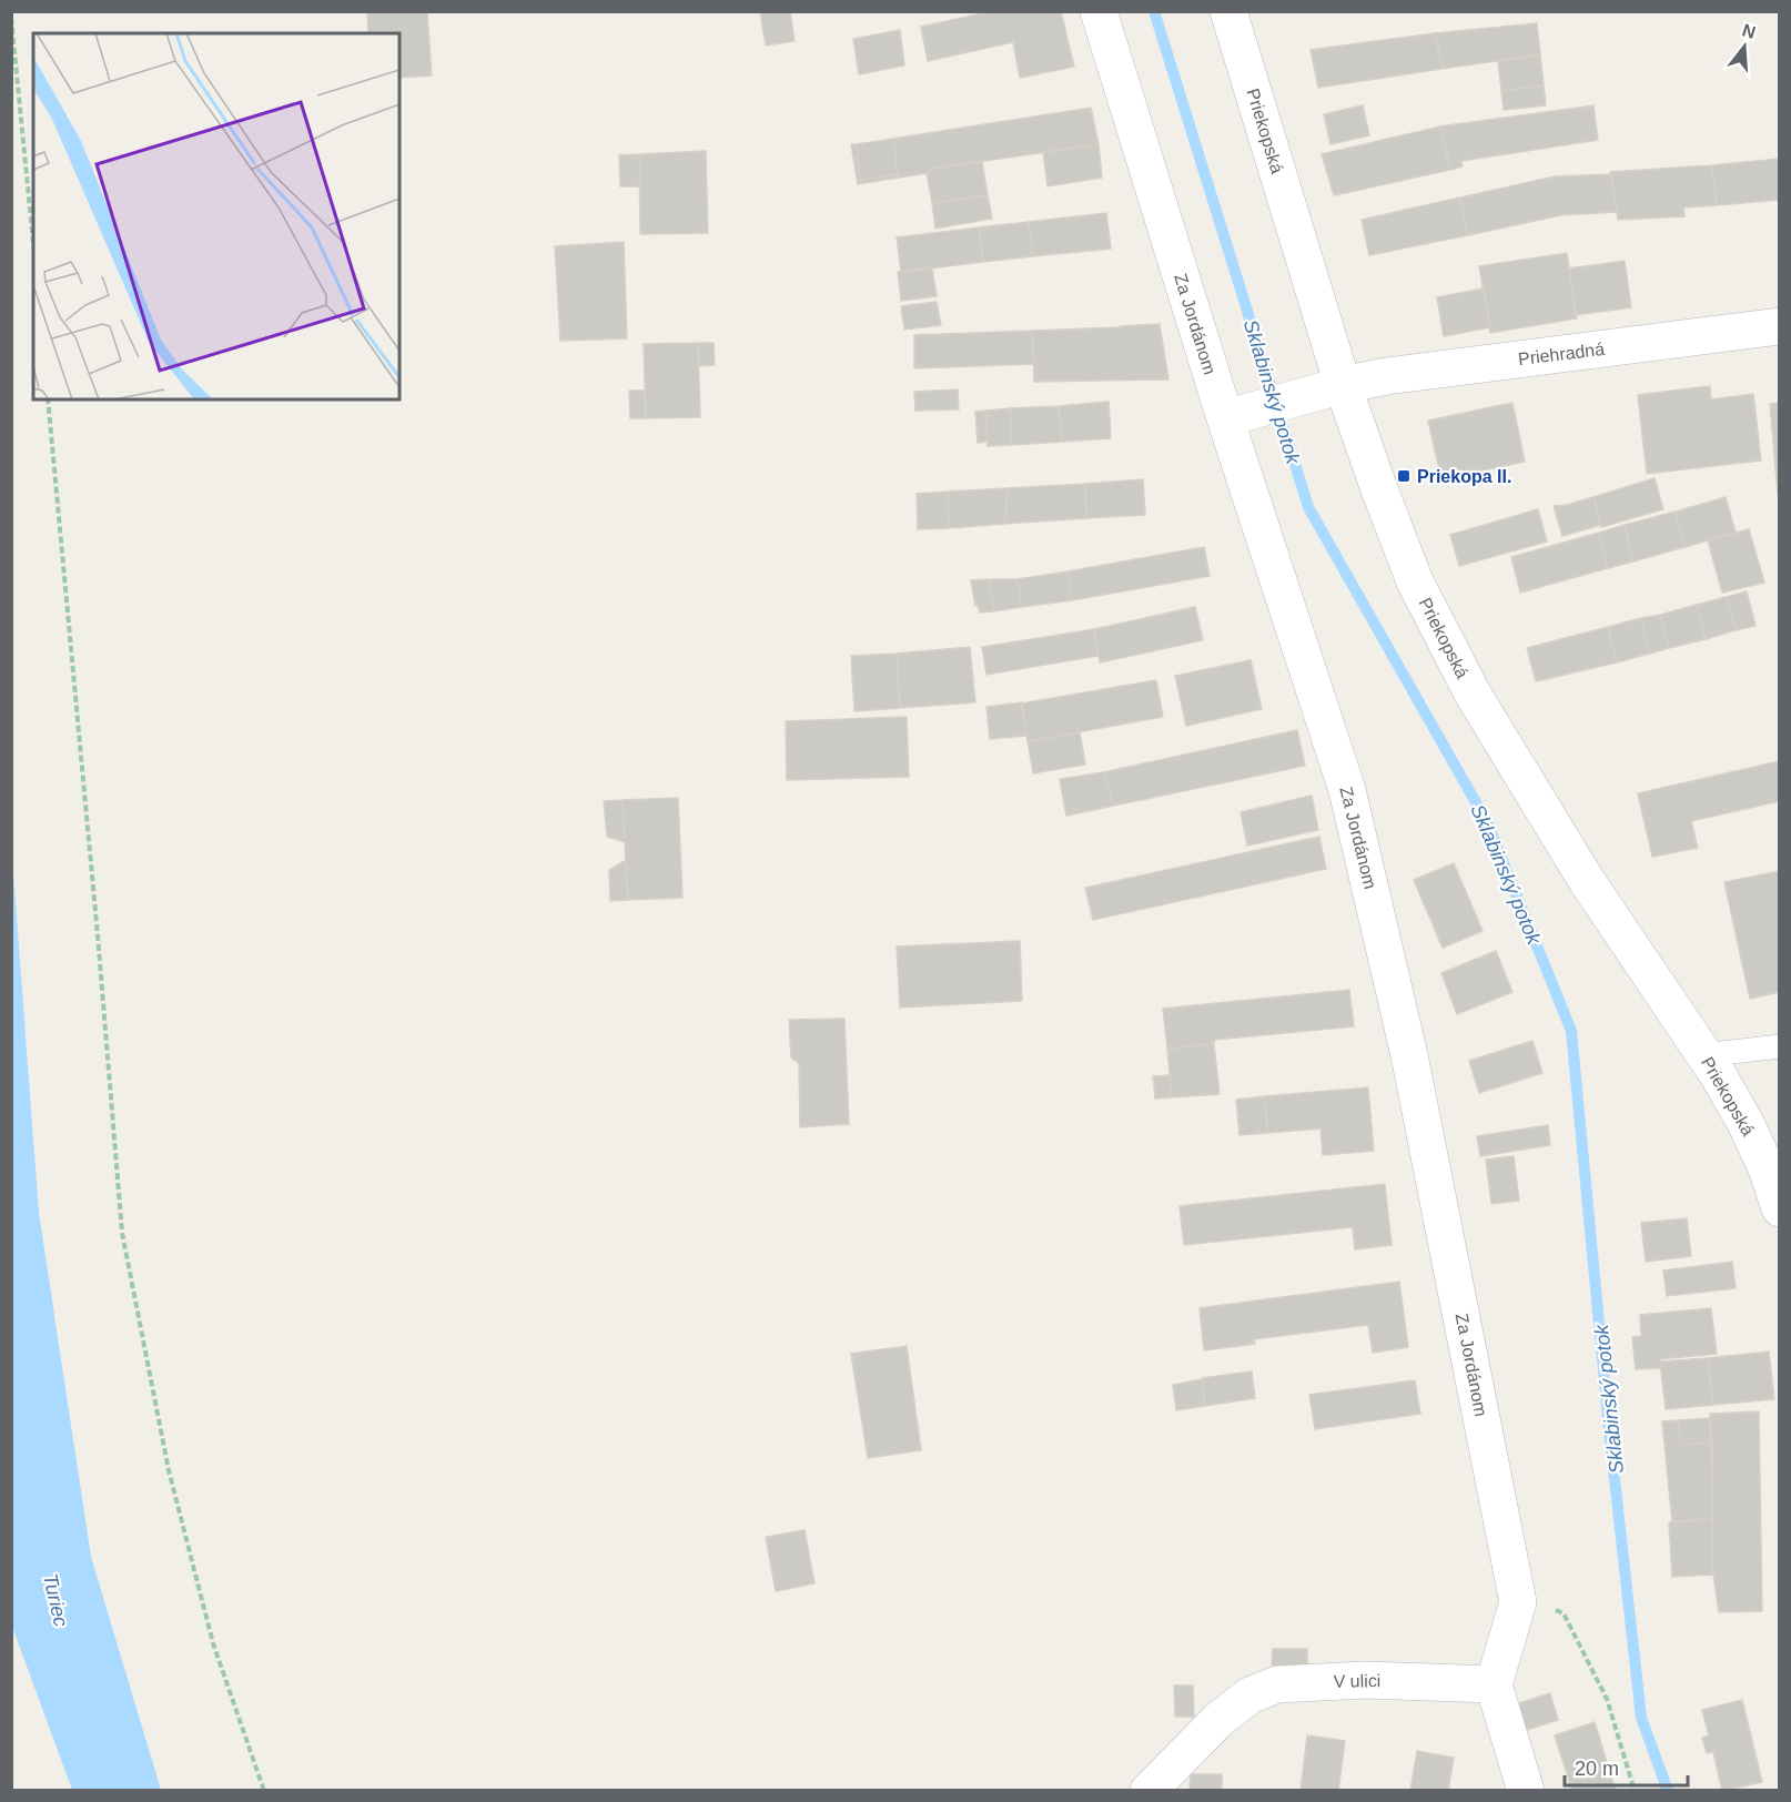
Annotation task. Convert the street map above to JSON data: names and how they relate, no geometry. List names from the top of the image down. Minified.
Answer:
{"streets":{"street":["Priekopská","Za Jordánom","Priehradná","V ulici"]},"crossings":[["Priekopská","Priehradná"],["Za Jordánom","Priehradná"],["Za Jordánom","V ulici"]],"water":["Sklabinský potok","Turiec"],"places":{"transit":["Priekopa II."]},"scale_bar":"20 m","north":"top"}
